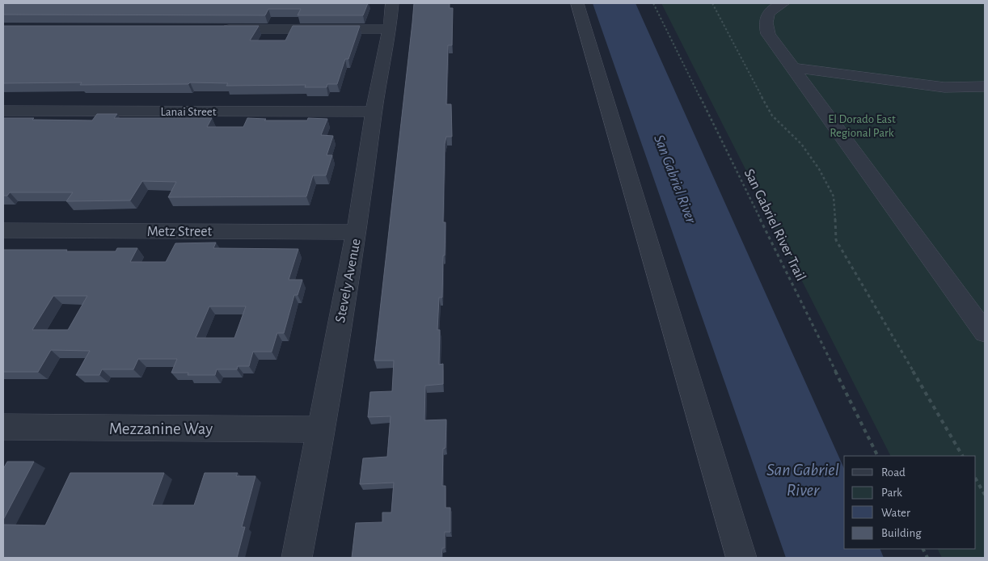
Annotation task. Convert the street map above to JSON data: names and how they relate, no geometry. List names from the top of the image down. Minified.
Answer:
{"streets":{"street":["Lanai Street","Metz Street","Stevely Avenue","Mezzanine Way"],"path":["San Gabriel River Trail"]},"crossings":[["Lanai Street","Stevely Avenue"],["Metz Street","Stevely Avenue"],["Stevely Avenue","Mezzanine Way"]],"water":["San Gabriel River"],"parks":["El Dorado East Regional Park"],"legend":["Road","Park","Water","Building"]}
